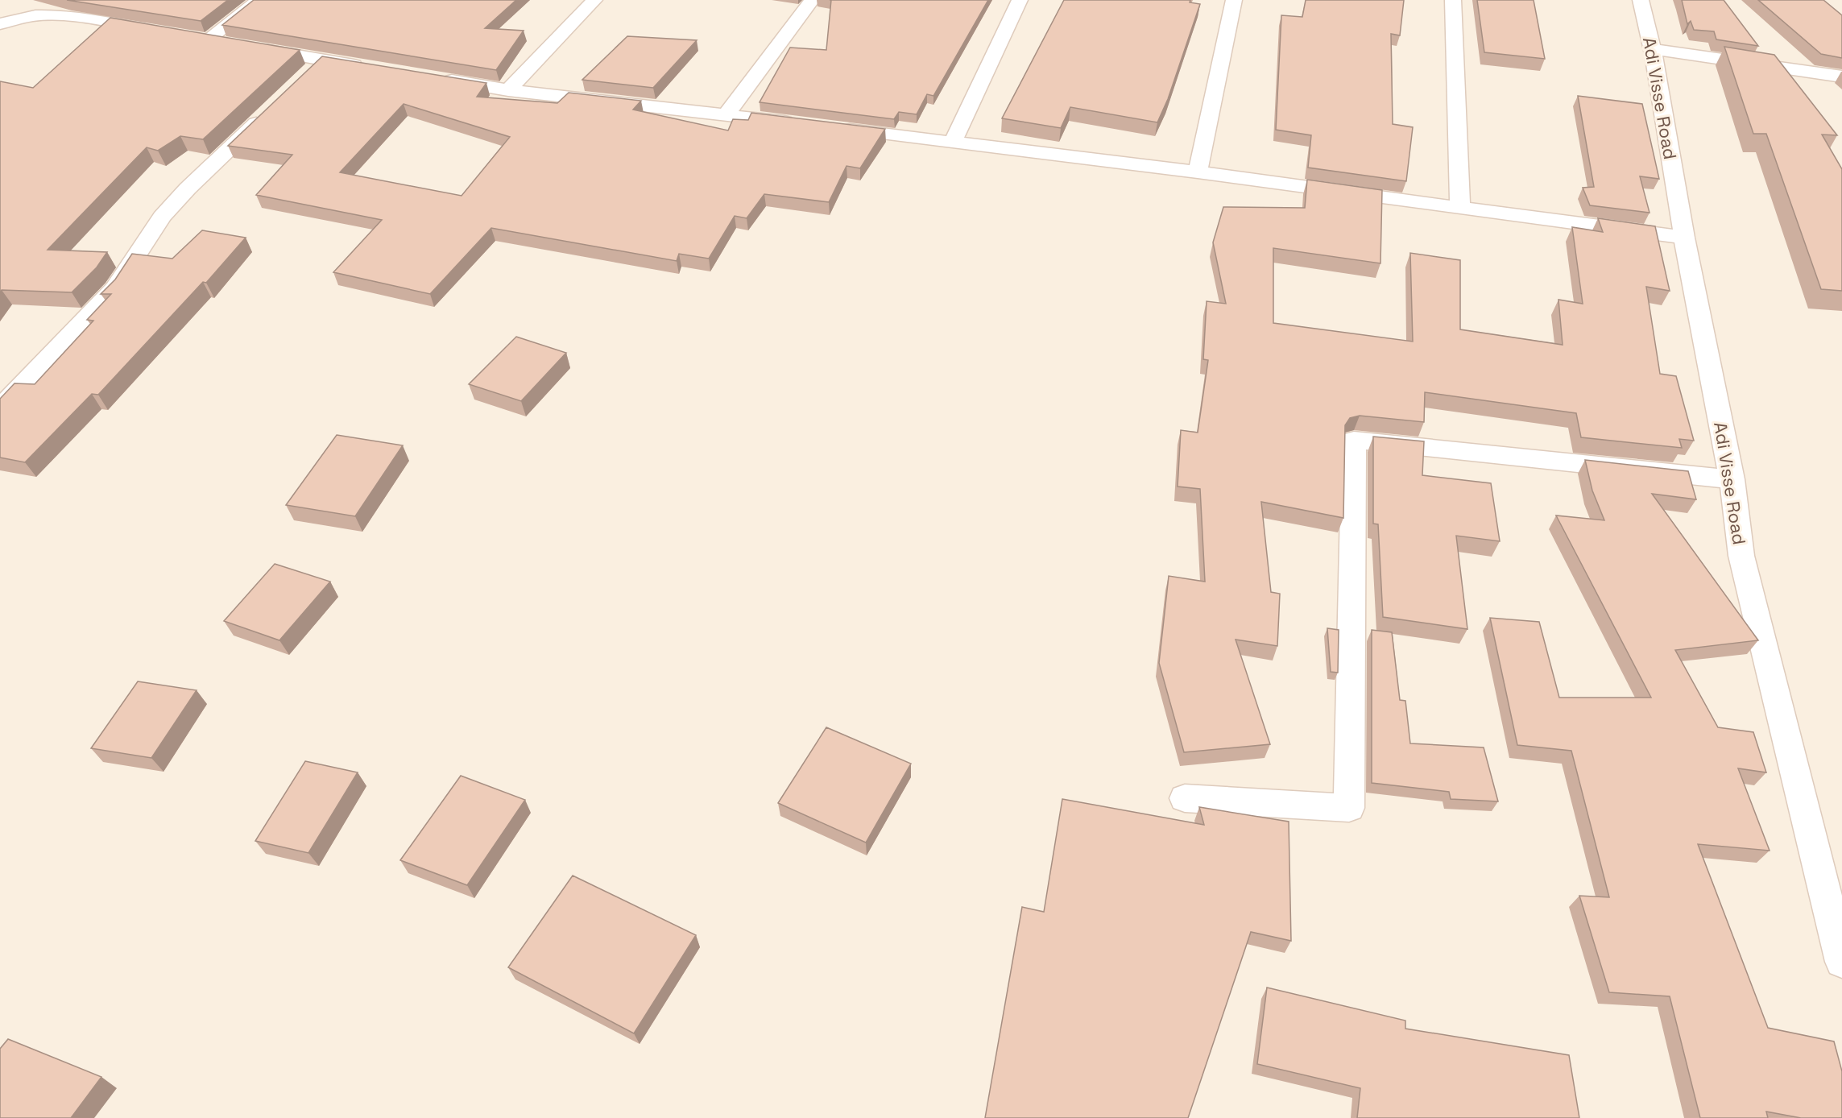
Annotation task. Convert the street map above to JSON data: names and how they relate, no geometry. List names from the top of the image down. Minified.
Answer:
{"streets":{"street":["Adi Visse Road"]}}
